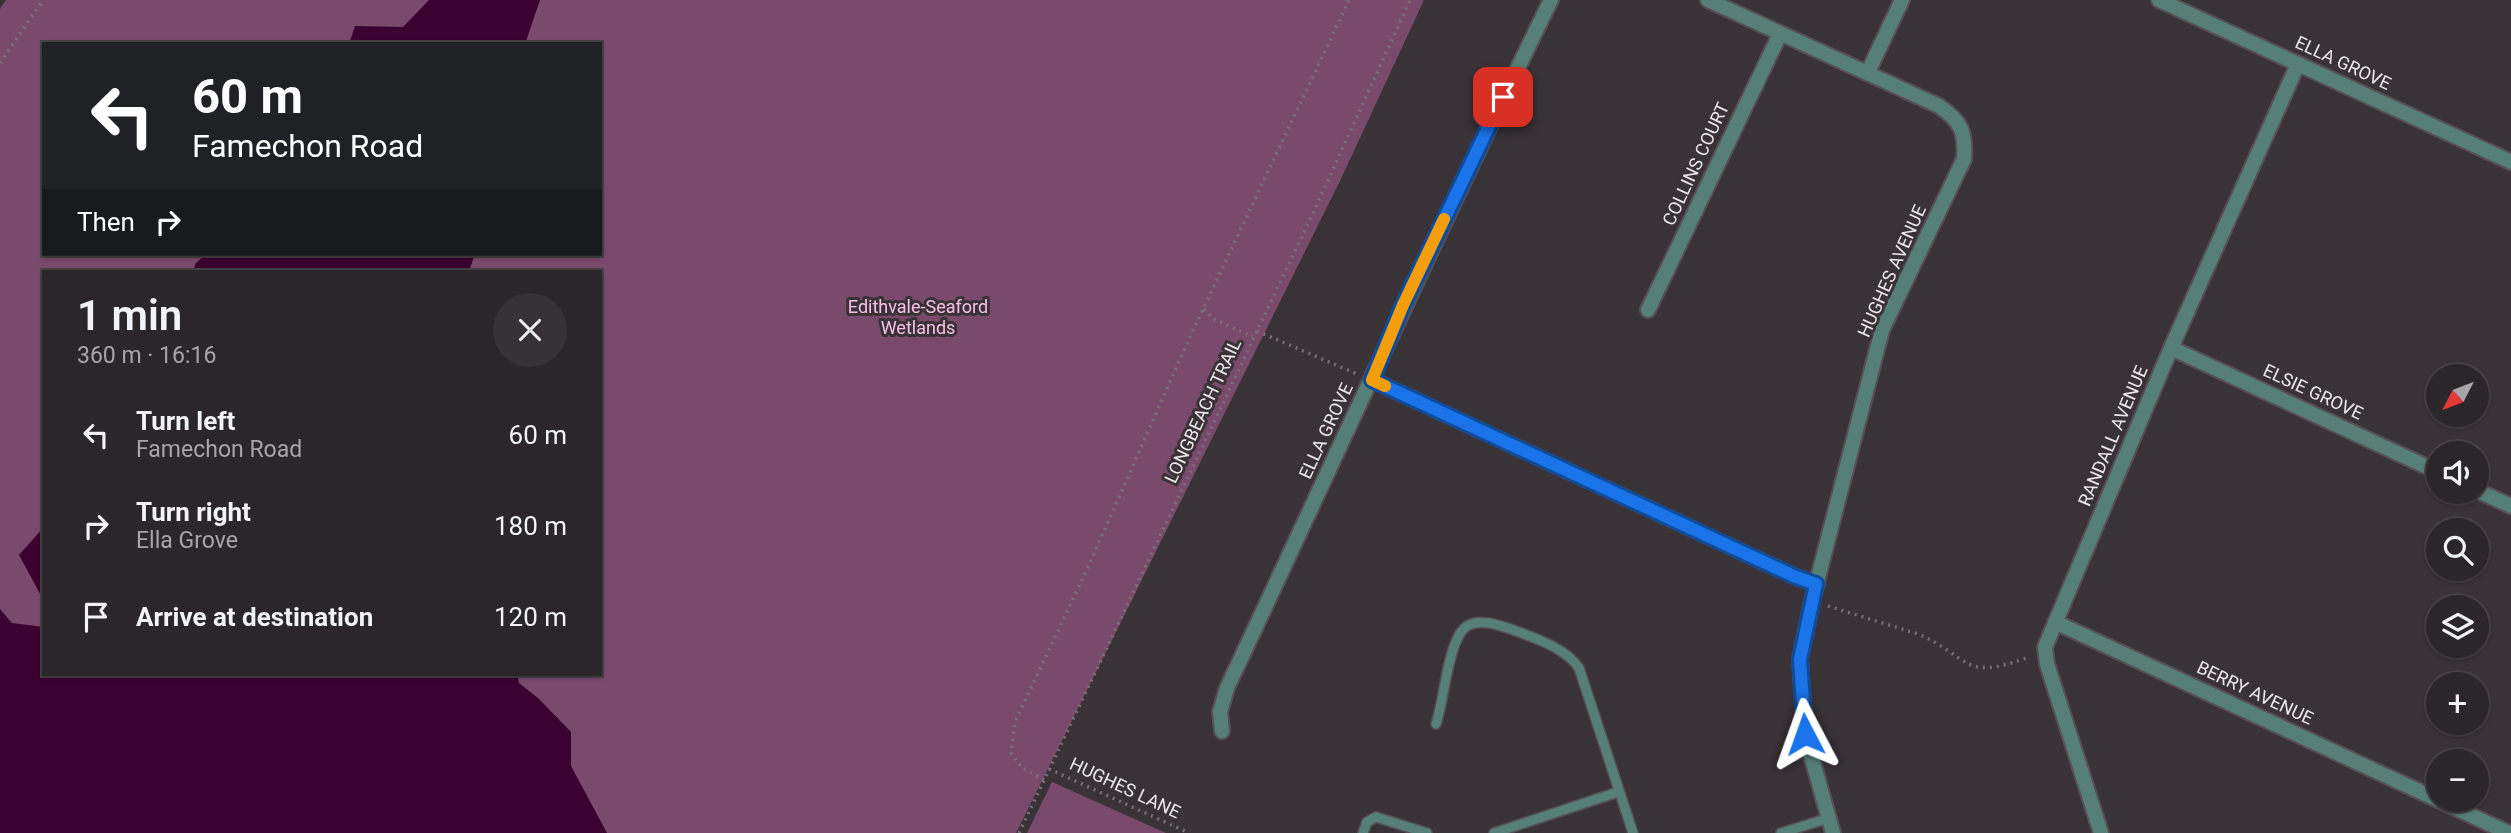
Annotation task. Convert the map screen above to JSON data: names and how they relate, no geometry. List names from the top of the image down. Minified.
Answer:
{"streets":{"street":["ELLA GROVE","COLLINS COURT","HUGHES AVENUE","ELSIE GROVE","RANDALL AVENUE","BERRY AVENUE"],"path":["LONGBEACH TRAIL","HUGHES LANE"]},"crossings":[["ELLA GROVE","RANDALL AVENUE"],["COLLINS COURT","HUGHES AVENUE"],["ELSIE GROVE","RANDALL AVENUE"],["LONGBEACH TRAIL","HUGHES LANE"],["RANDALL AVENUE","BERRY AVENUE"]],"parks":["Edithvale-Seaford Wetlands"],"north":"bottom left","page":{"turn":["60 m","Famechon Road"],"then":"Then","heading":["1 min","360 m · 16:16"],"map_buttons":["+","−"],"list":[{"name":"Turn left","note":"Famechon Road","value":"60 m"},{"name":"Turn right","note":"Ella Grove","value":"180 m"},{"name":"Arrive at destination","value":"120 m"}]}}
